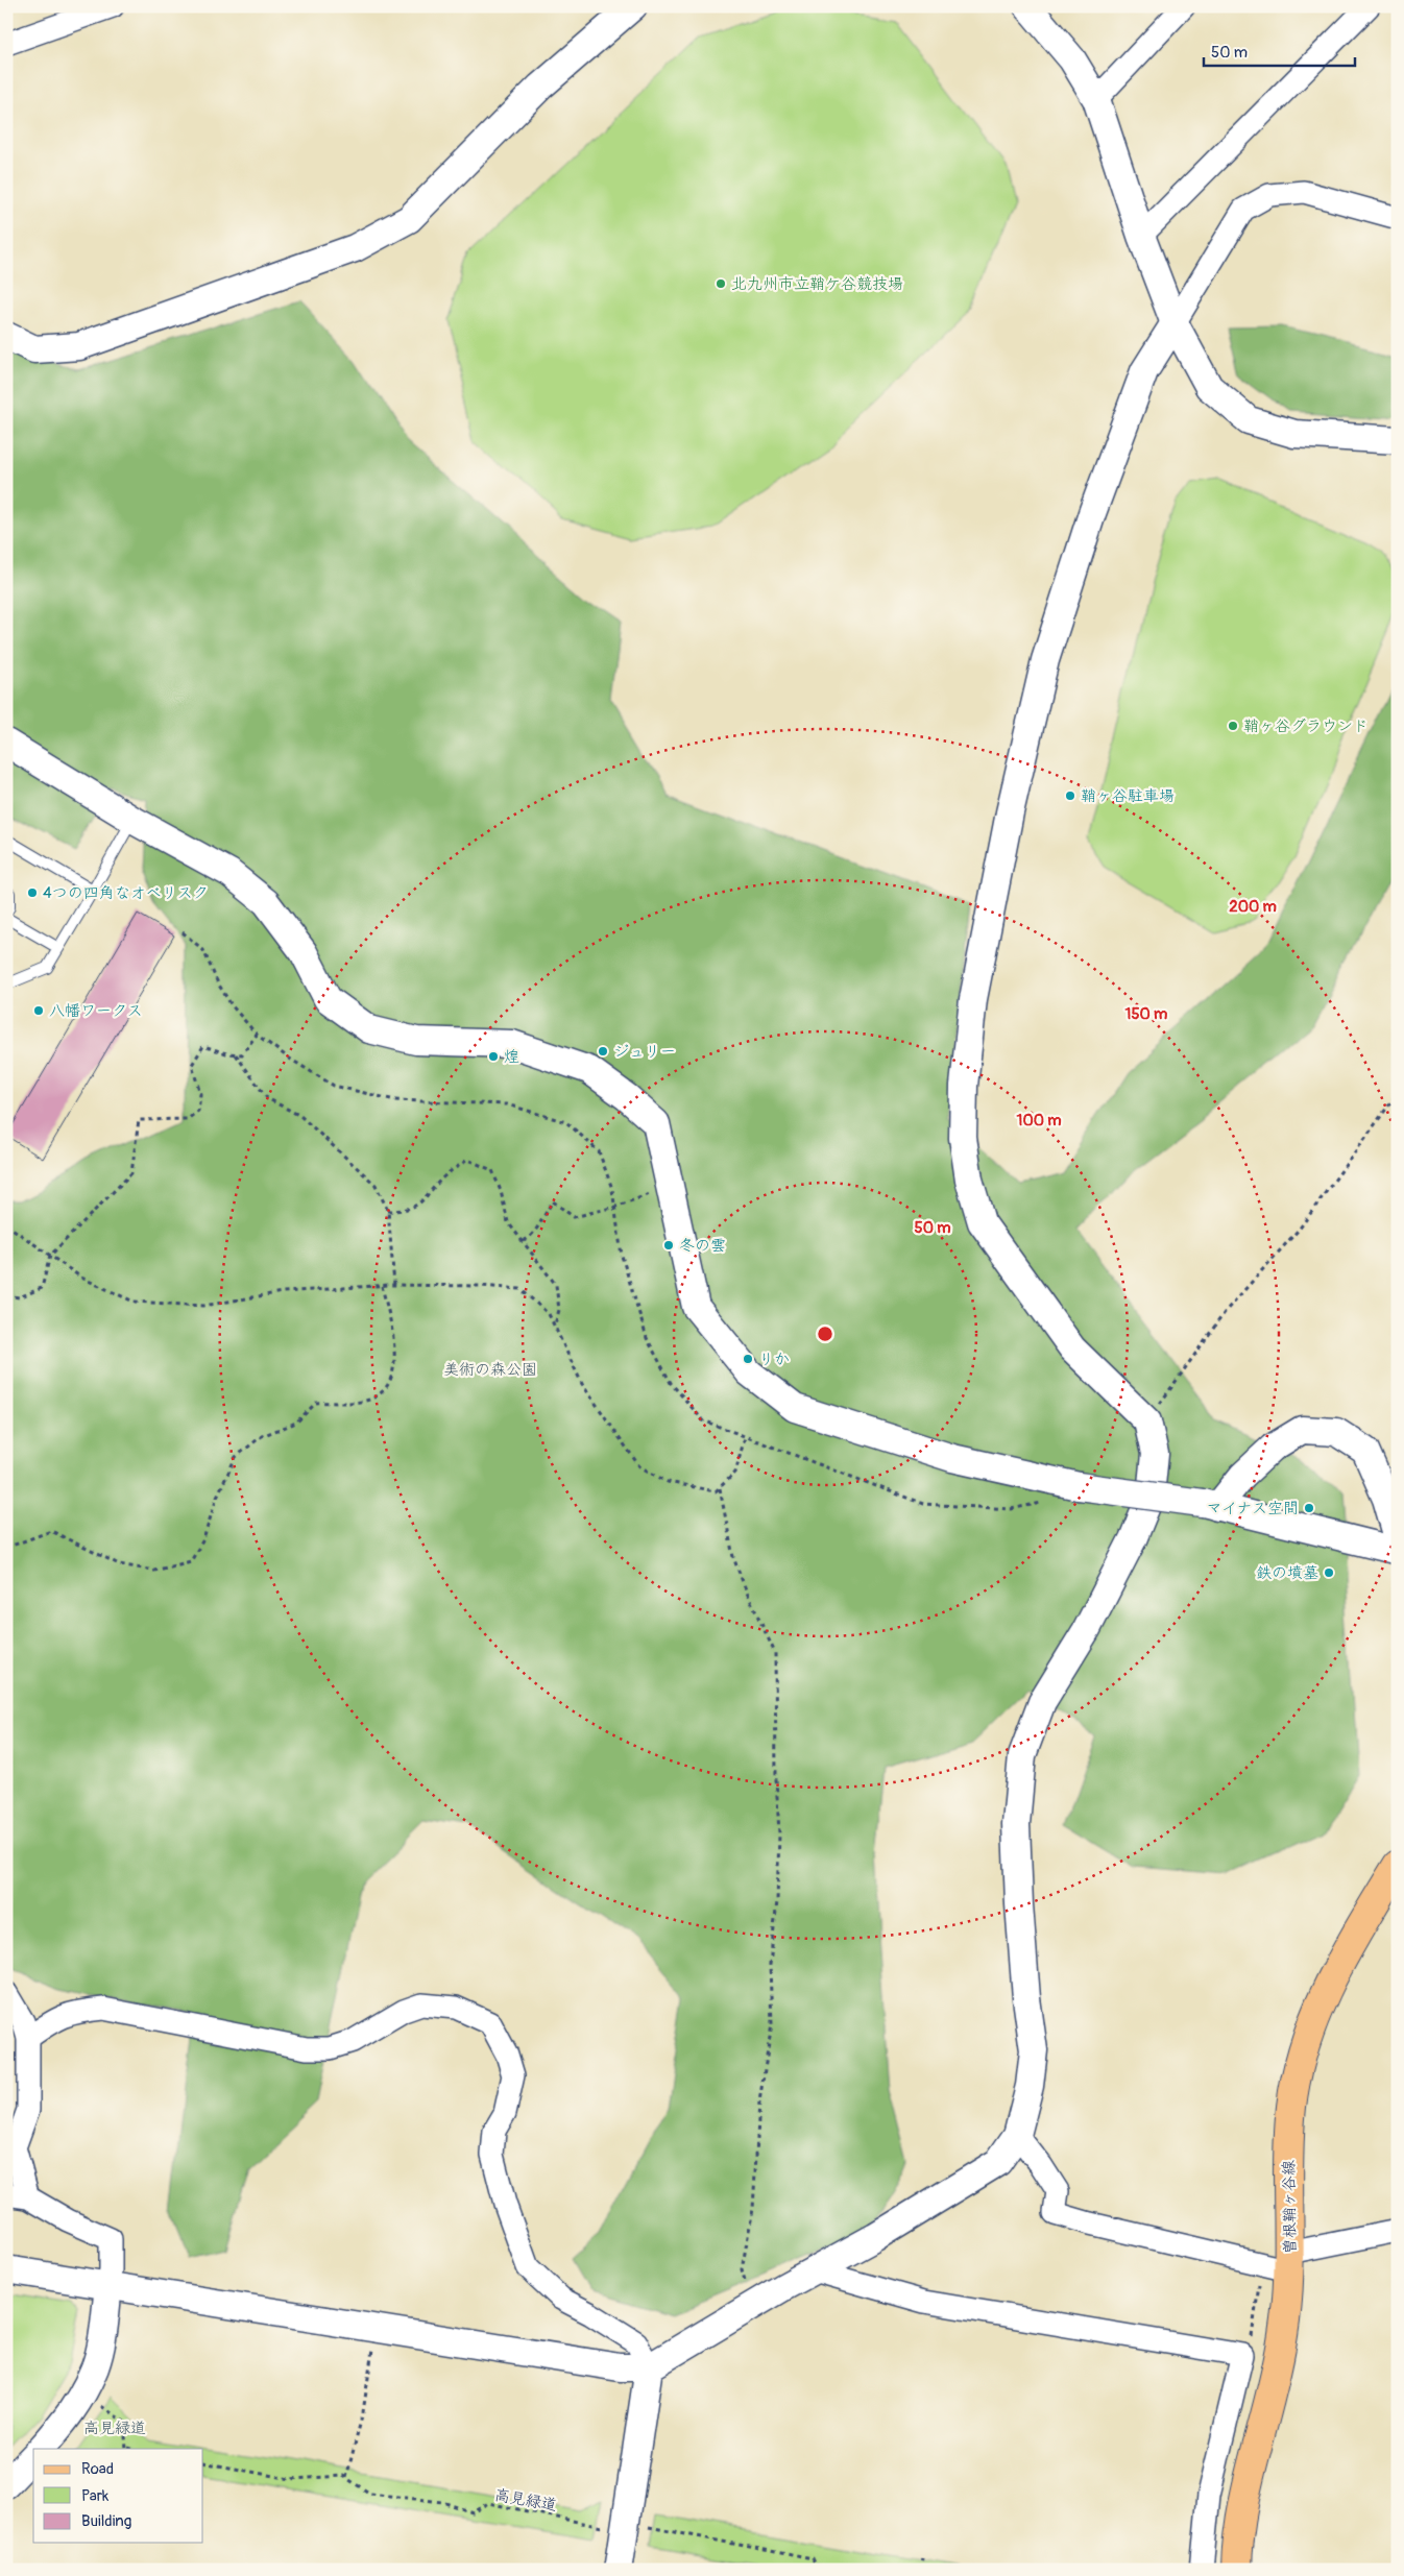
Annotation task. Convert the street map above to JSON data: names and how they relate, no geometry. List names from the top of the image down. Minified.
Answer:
{"streets":{"main road":["曽根鞘ヶ谷線"],"path":["高見緑道"]},"parks":["美術の森公園","高見緑道"],"places":["北九州市立鞘ケ谷競技場","鞘ヶ谷グラウンド","鞘ヶ谷駐車場","4つの四角なオベリスク","八幡ワークス","ジュリー","煌","冬の雲","りか","マイナス空間","鉄の墳墓"],"legend":["Road","Park","Building"],"scale_bar":"50 m","rings":["200 m","150 m","100 m","50 m"]}
